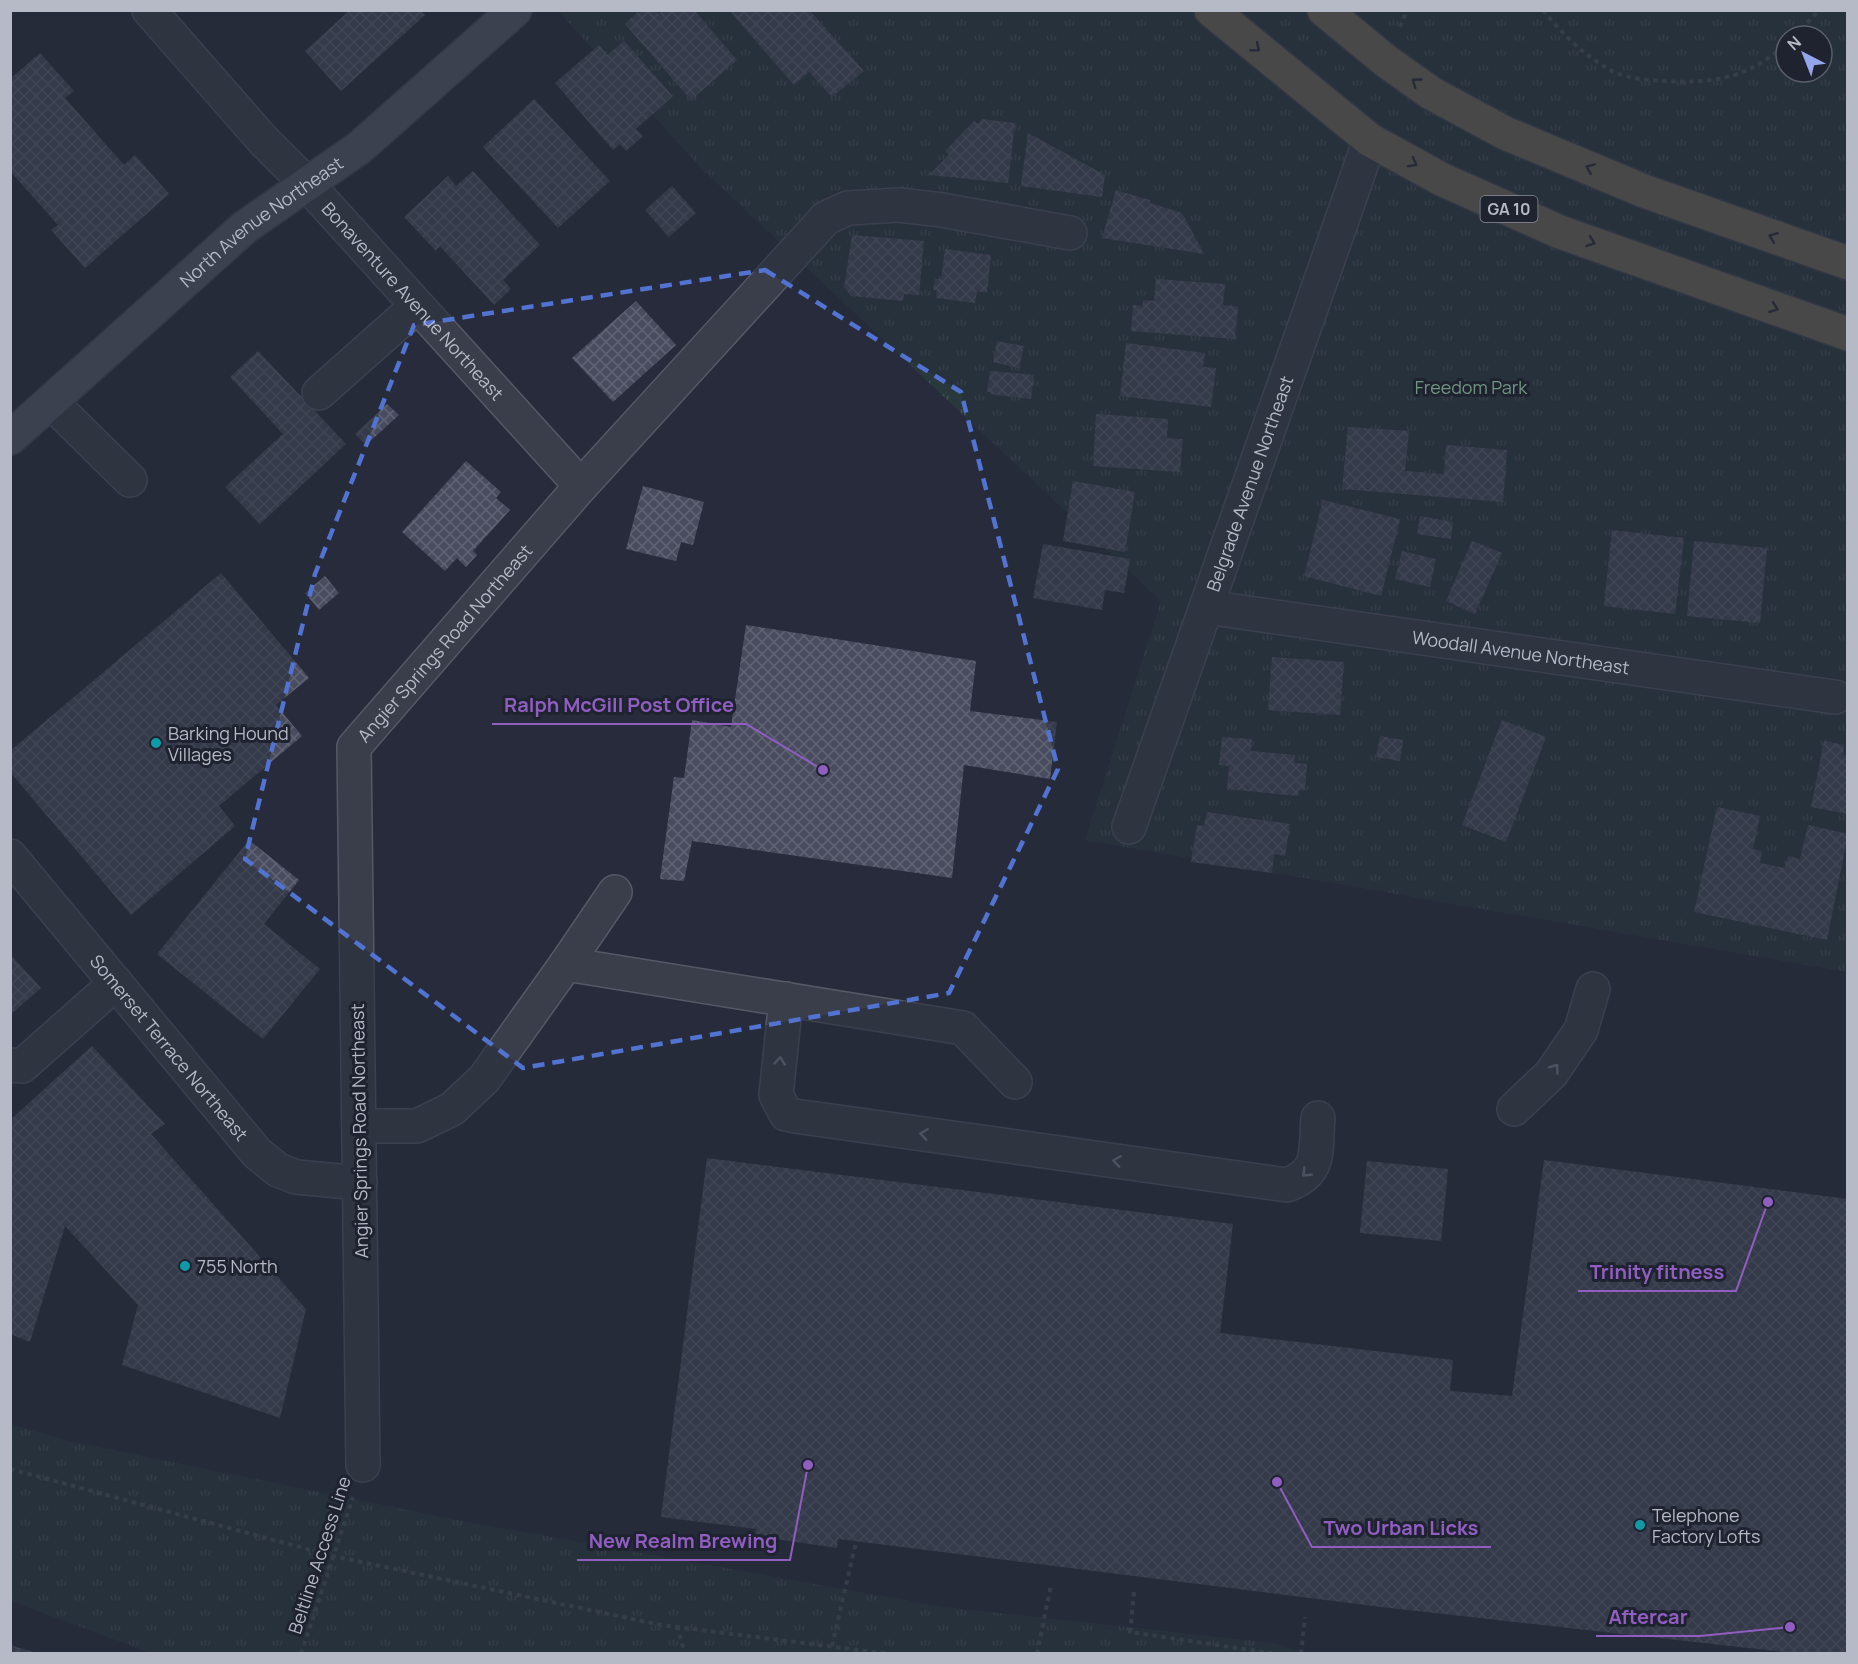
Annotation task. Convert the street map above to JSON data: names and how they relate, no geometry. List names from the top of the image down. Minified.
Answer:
{"streets":{"highway":["GA 10"],"main road":["North Avenue Northeast"],"street":["Bonaventure Avenue Northeast","Belgrade Avenue Northeast","Angier Springs Road Northeast","Woodall Avenue Northeast","Somerset Terrace Northeast"],"path":["Beltline Access Line"]},"crossings":[["GA 10","Belgrade Avenue Northeast"],["North Avenue Northeast","Bonaventure Avenue Northeast"],["Bonaventure Avenue Northeast","Angier Springs Road Northeast"],["Belgrade Avenue Northeast","Woodall Avenue Northeast"],["Angier Springs Road Northeast","Somerset Terrace Northeast"],["Angier Springs Road Northeast","Beltline Access Line"]],"parks":["Freedom Park"],"places":["Barking Hound Villages","Ralph McGill Post Office","Trinity fitness","755 North","New Realm Brewing","Two Urban Licks","Telephone Factory Lofts","Aftercar"],"north":"top left"}
